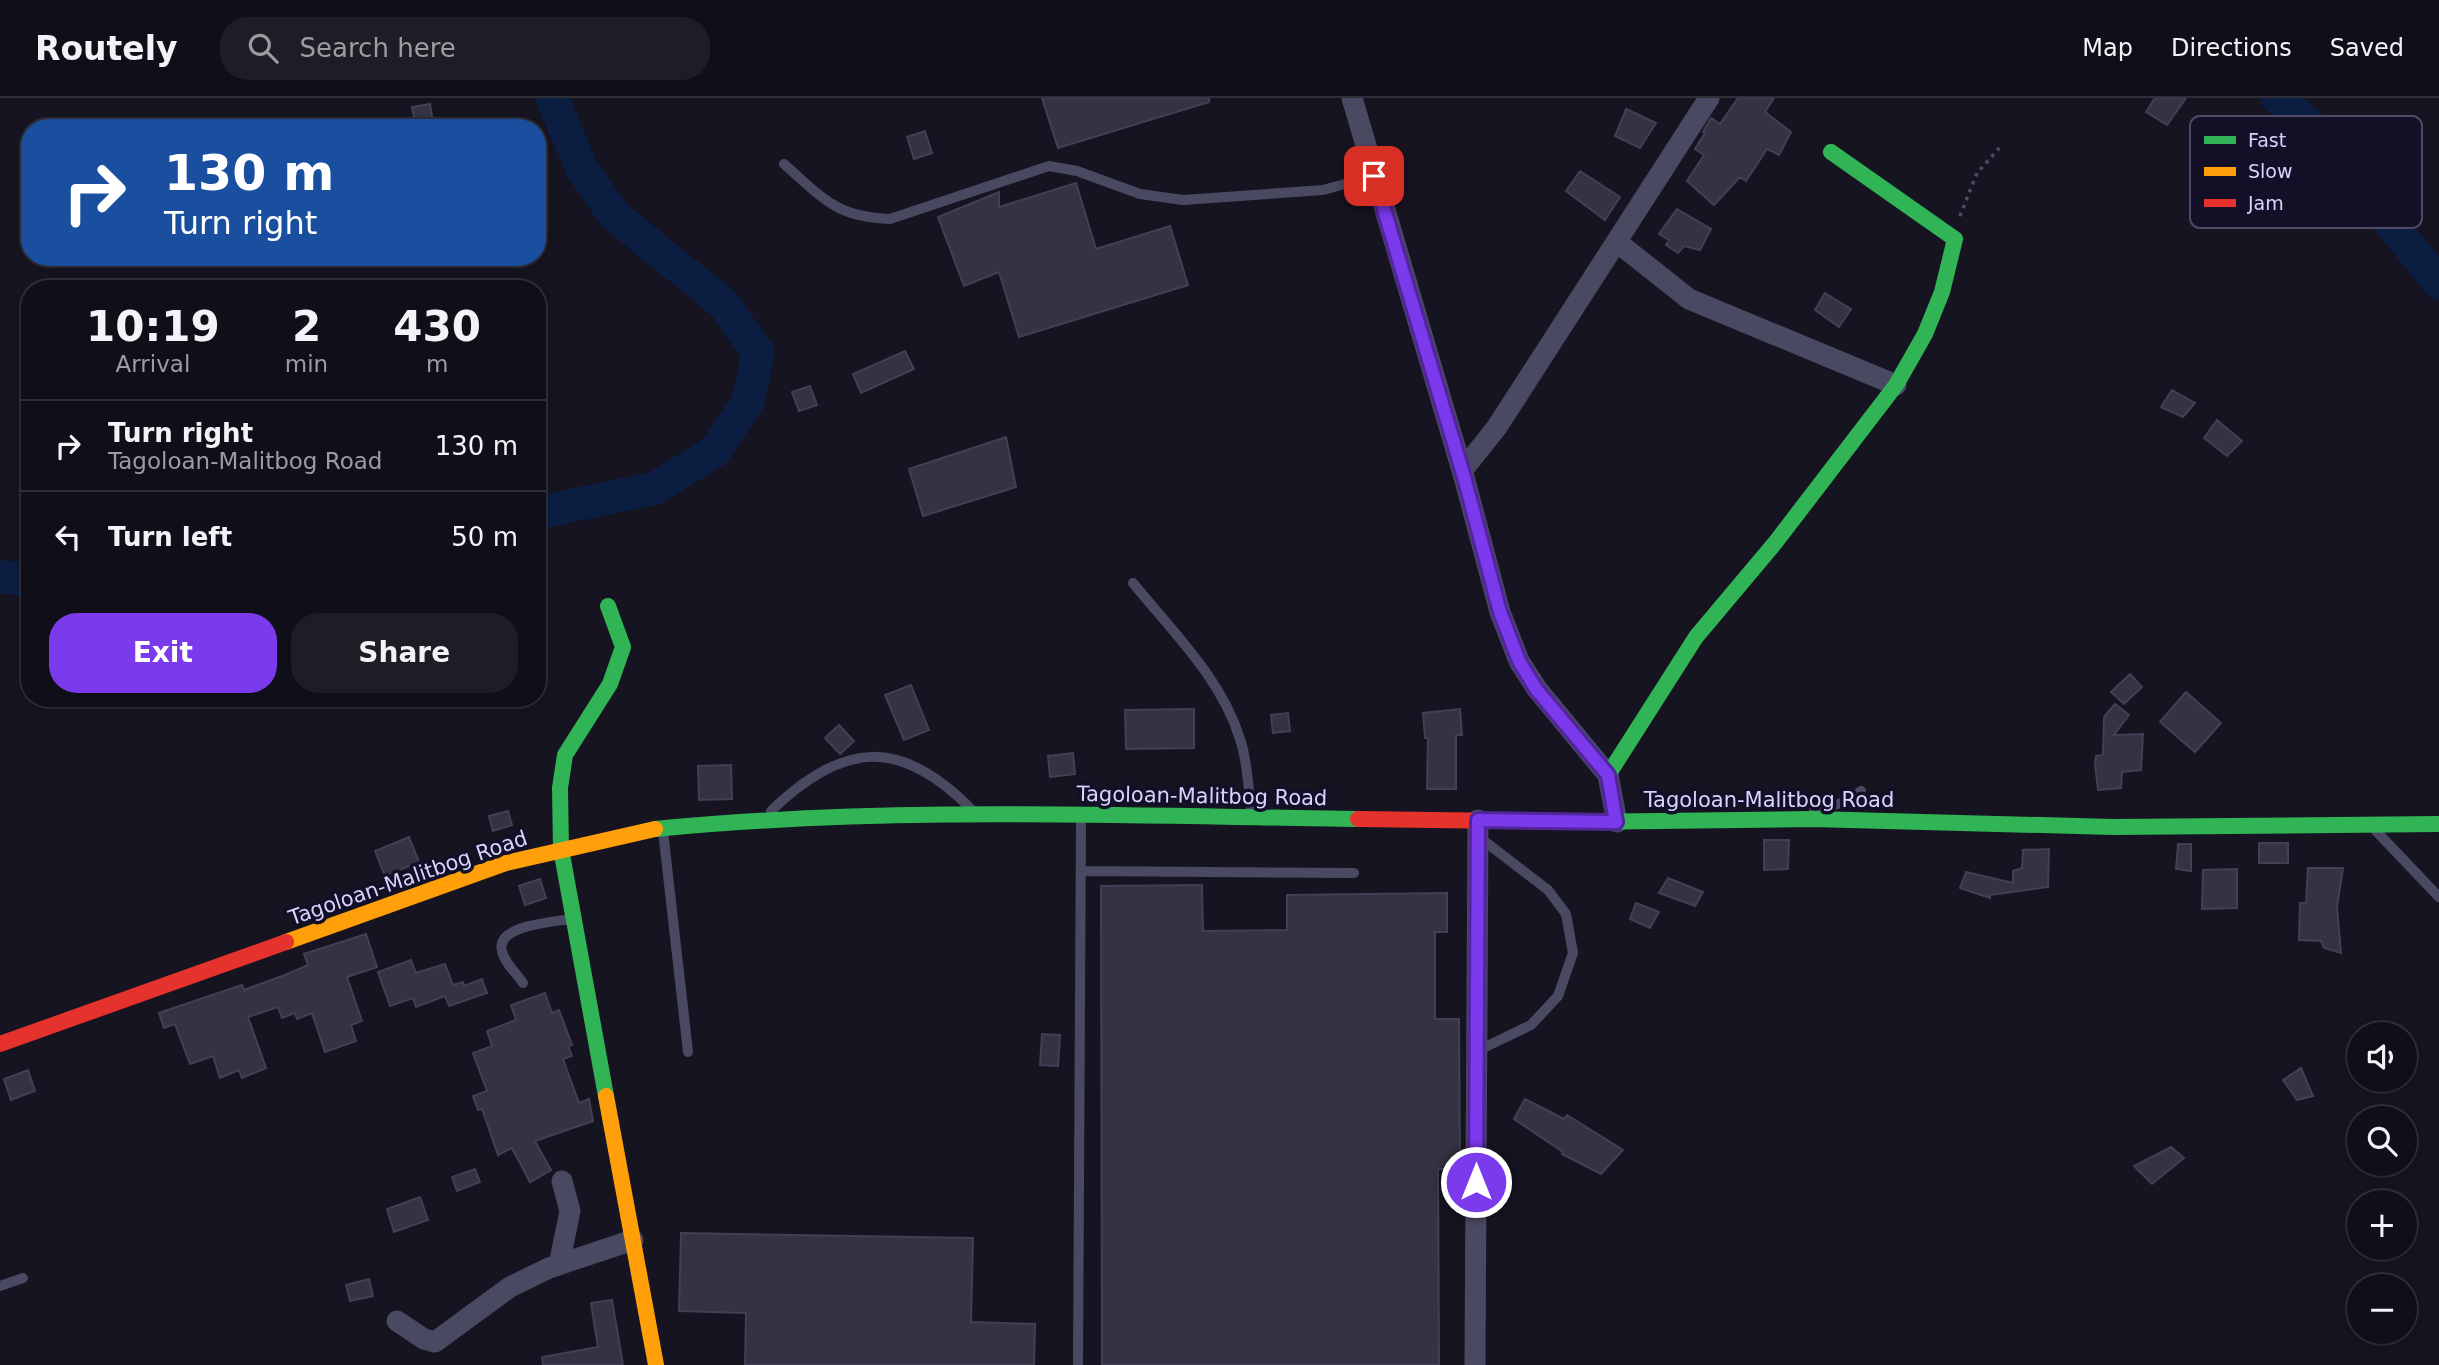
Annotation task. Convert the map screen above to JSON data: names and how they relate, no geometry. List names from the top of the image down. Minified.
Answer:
{"streets":{"main road":["Tagoloan-Malitbog Road"]},"legend":["Fast","Slow","Jam"],"page":{"header":"Routely","search":"Search here","nav":["Map","Directions","Saved"],"turn":["130 m","Turn right"],"eta":["10:19","Arrival","2","min","430","m"],"list":[{"name":"Turn right","note":"Tagoloan-Malitbog Road","value":"130 m"},{"name":"Turn left","value":"50 m"}],"buttons":["Exit","Share"],"map_buttons":["+","−"]}}
